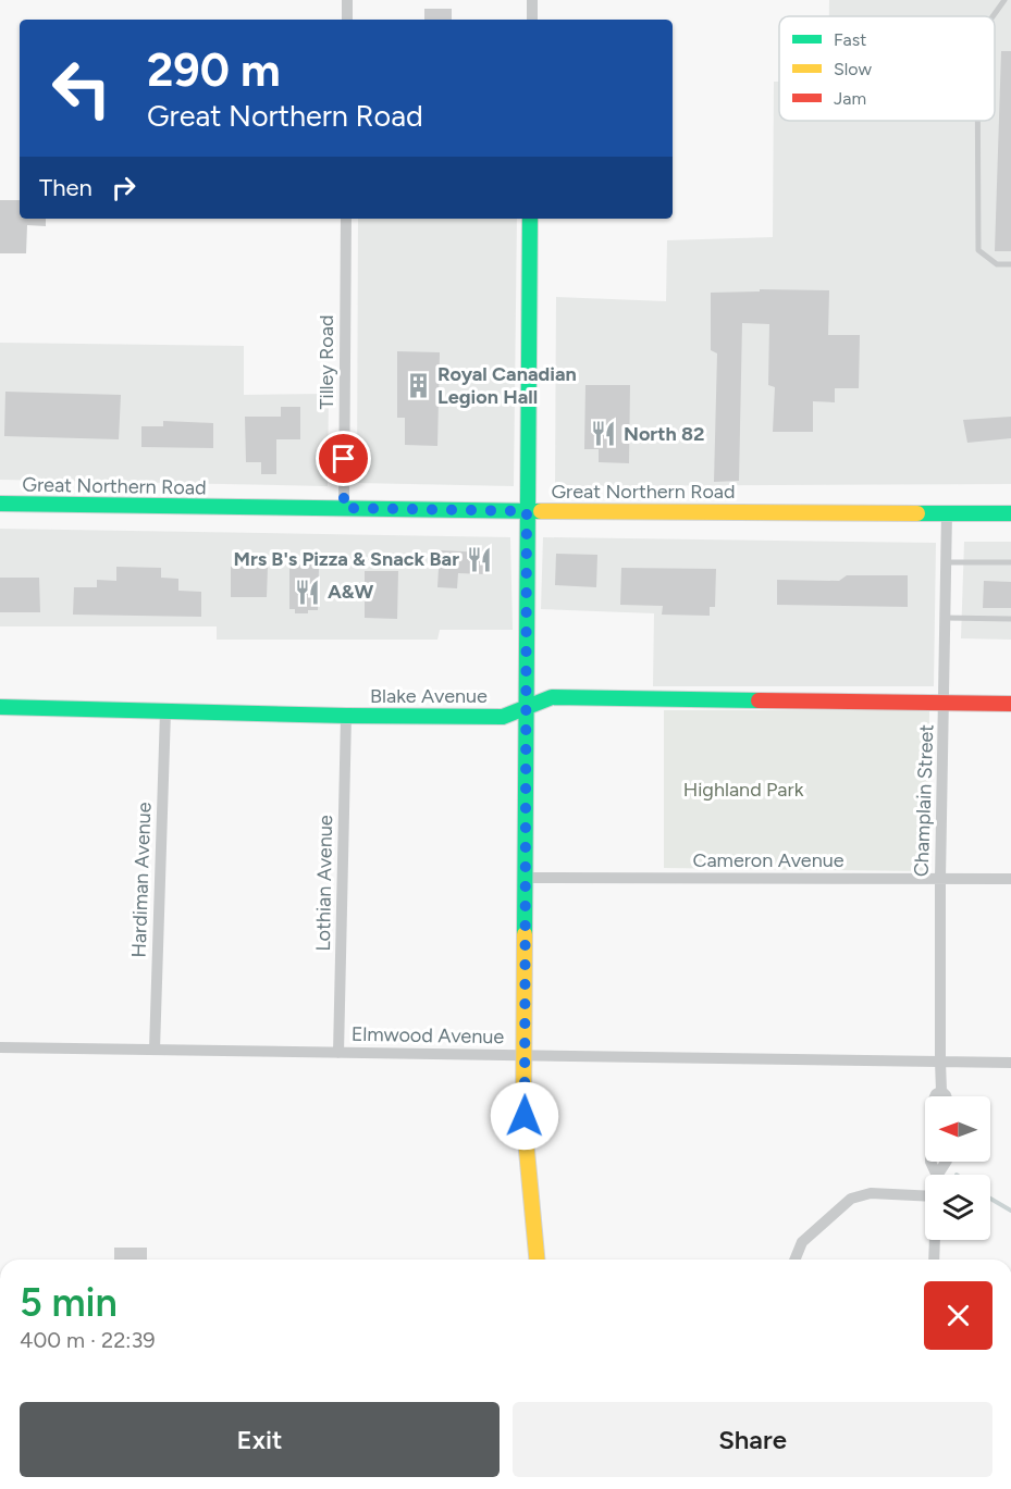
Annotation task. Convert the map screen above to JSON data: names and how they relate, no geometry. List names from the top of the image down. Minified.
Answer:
{"streets":{"street":["Tilley Road","Great Northern Road","Blake Avenue","Champlain Street","Cameron Avenue","Hardiman Avenue","Lothian Avenue","Elmwood Avenue"]},"crossings":[["Tilley Road","Great Northern Road"],["Great Northern Road","Champlain Street"],["Blake Avenue","Champlain Street"],["Blake Avenue","Hardiman Avenue"],["Blake Avenue","Lothian Avenue"],["Champlain Street","Cameron Avenue"],["Champlain Street","Elmwood Avenue"],["Hardiman Avenue","Elmwood Avenue"],["Lothian Avenue","Elmwood Avenue"]],"parks":["Highland Park"],"places":{"building":["Royal Canadian Legion Hall"],"restaurant":["North 82","Mrs B's Pizza & Snack Bar","A&W"]},"legend":["Fast","Slow","Jam"],"north":"left","page":{"turn":["290 m","Great Northern Road"],"then":"Then","heading":["5 min","400 m · 22:39"],"buttons":["Exit","Share"]}}
